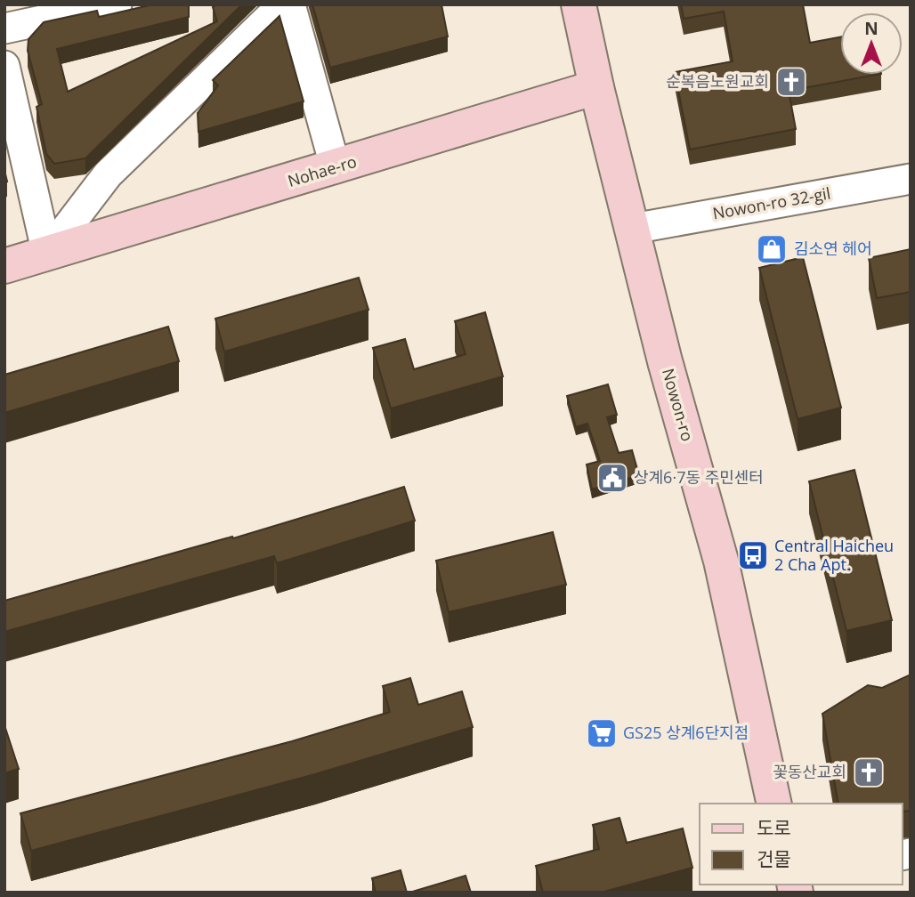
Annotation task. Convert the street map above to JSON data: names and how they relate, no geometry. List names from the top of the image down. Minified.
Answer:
{"streets":{"main road":["Nohae-ro","Nowon-ro"],"street":["Nowon-ro 32-gil"]},"crossings":[["Nohae-ro","Nowon-ro"],["Nowon-ro 32-gil","Nowon-ro"]],"places":{"church":["순복음노원교회","꽃동산교회"],"shop":["김소연 헤어"],"public building":["상계6·7동 주민센터"],"bus stop":["Central Haicheu 2 Cha Apt."],"supermarket":["GS25 상계6단지점"]},"legend":["도로","건물"],"north":"top"}
